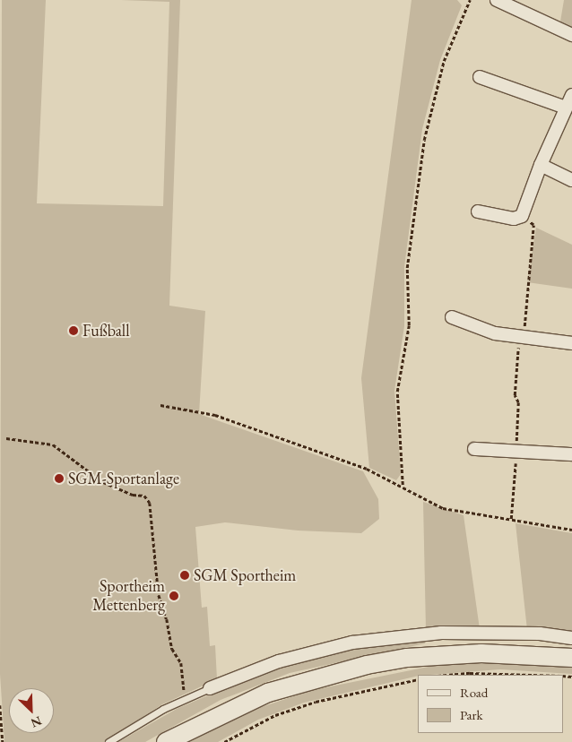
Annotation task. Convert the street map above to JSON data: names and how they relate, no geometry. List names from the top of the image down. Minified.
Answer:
{"places":["Fußball","SGM-Sportanlage","SGM Sportheim","Sportheim Mettenberg"],"legend":["Road","Park"],"north":"bottom right"}
